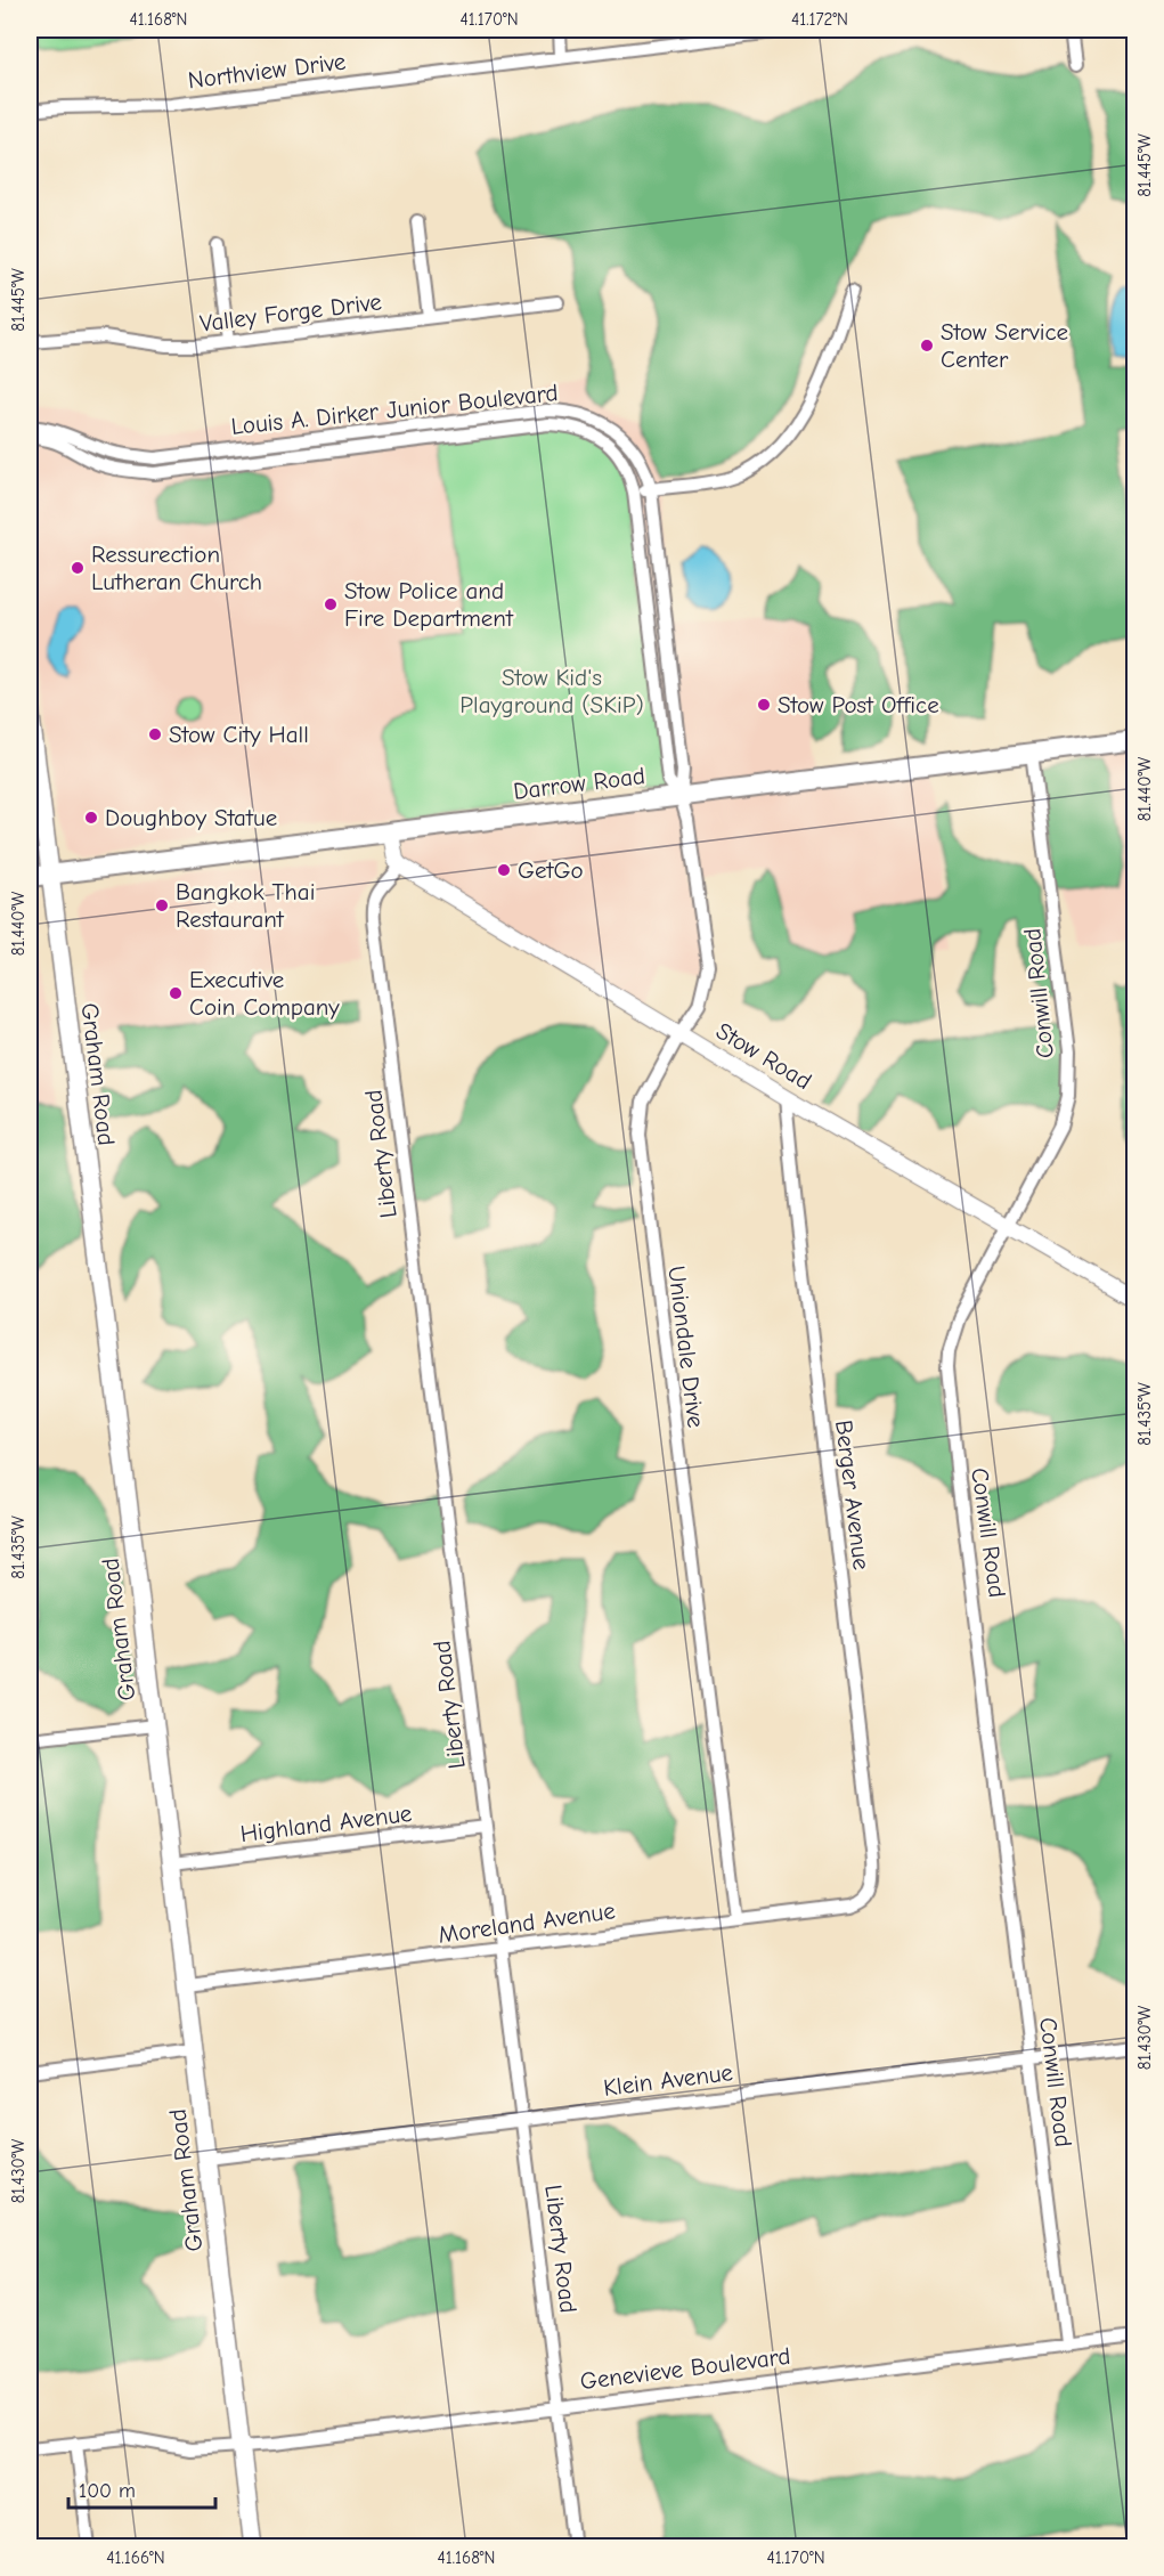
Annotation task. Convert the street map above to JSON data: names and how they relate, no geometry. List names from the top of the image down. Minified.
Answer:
{"streets":{"main road":["Darrow Road","Graham Road"],"street":["Northview Drive","Valley Forge Drive","Louis A. Dirker Junior Boulevard","Conwill Road","Stow Road","Liberty Road","Uniondale Drive","Berger Avenue","Highland Avenue","Moreland Avenue","Klein Avenue","Genevieve Boulevard"]},"crossings":[["Louis A. Dirker Junior Boulevard","Darrow Road"],["Louis A. Dirker Junior Boulevard","Uniondale Drive"],["Darrow Road","Conwill Road"],["Darrow Road","Graham Road"],["Darrow Road","Uniondale Drive"],["Conwill Road","Stow Road"],["Conwill Road","Klein Avenue"],["Conwill Road","Genevieve Boulevard"],["Stow Road","Liberty Road"],["Stow Road","Uniondale Drive"],["Stow Road","Berger Avenue"],["Graham Road","Highland Avenue"],["Graham Road","Moreland Avenue"],["Graham Road","Klein Avenue"],["Graham Road","Genevieve Boulevard"],["Liberty Road","Highland Avenue"],["Liberty Road","Moreland Avenue"],["Liberty Road","Klein Avenue"],["Liberty Road","Genevieve Boulevard"],["Uniondale Drive","Moreland Avenue"],["Berger Avenue","Moreland Avenue"]],"parks":["Stow Kid's Playground (SKiP)"],"places":["Stow Service Center","Ressurection Lutheran Church","Stow Police and Fire Department","Stow Post Office","Stow City Hall","Doughboy Statue","GetGo","Bangkok Thai Restaurant","Executive Coin Company"],"scale_bar":"100 m","coordinates":["41.168°N","41.170°N","41.172°N","81.445°W","81.440°W","81.435°W","81.430°W","41.166°N"]}
